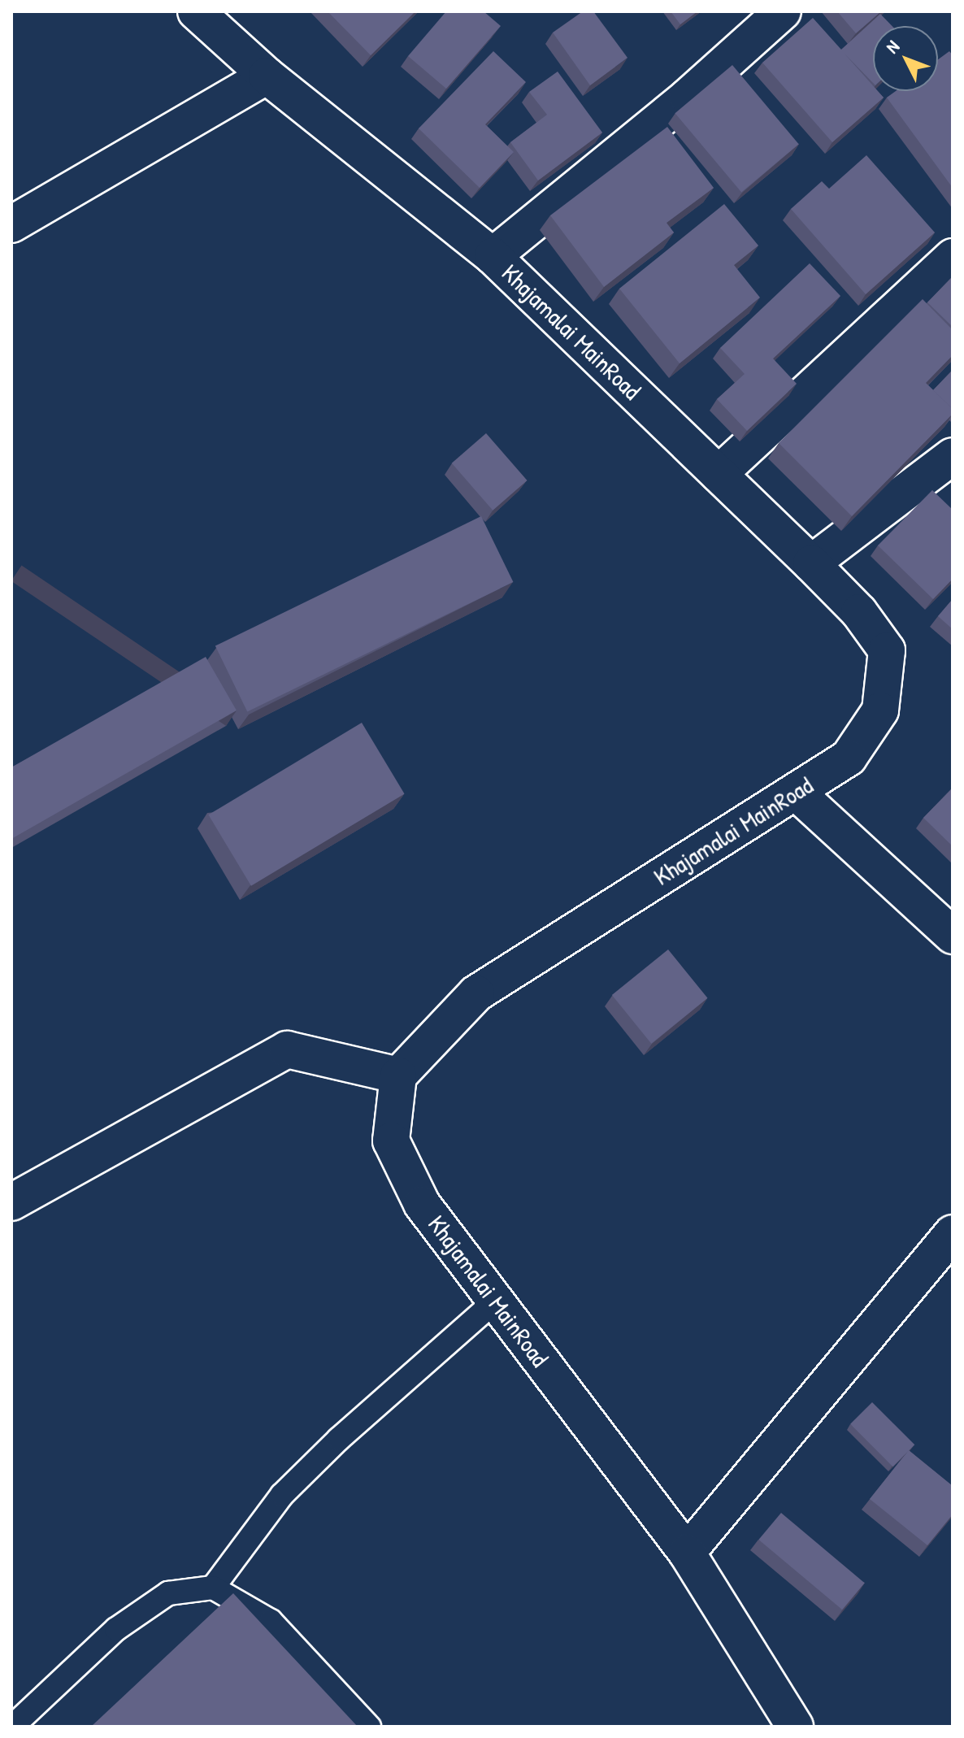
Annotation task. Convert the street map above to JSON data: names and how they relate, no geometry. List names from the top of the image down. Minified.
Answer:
{"streets":{"main road":["Khajamalai MainRoad"]},"north":"top left"}
